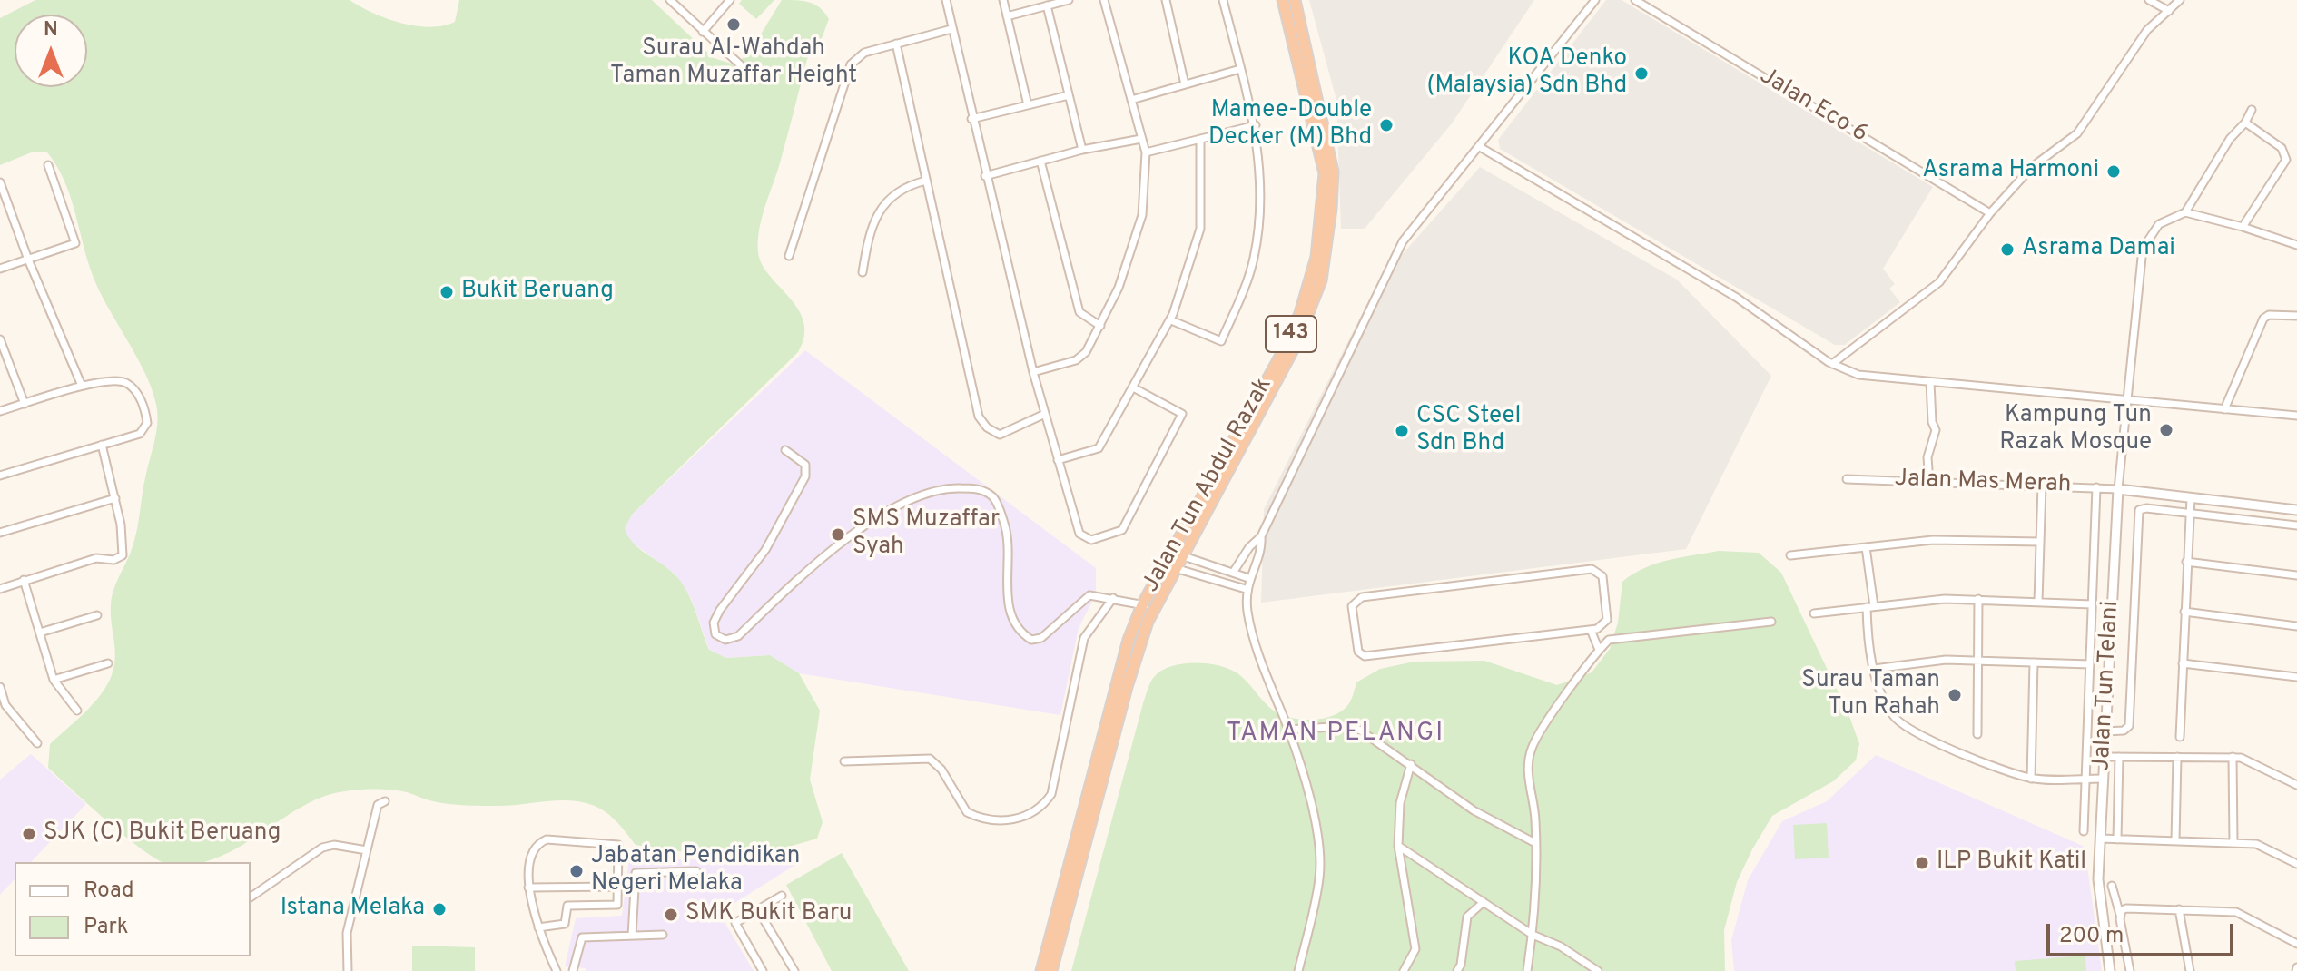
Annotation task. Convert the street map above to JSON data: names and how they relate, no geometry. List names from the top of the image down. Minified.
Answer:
{"streets":{"highway":["143","Jalan Tun Abdul Razak"],"street":["Jalan Eco 6","Jalan Mas Merah","Jalan Tun Telani"]},"crossings":[["Jalan Mas Merah","Jalan Tun Telani"]],"districts":["TAMAN PELANGI"],"places":["Surau Al-Wahdah Taman Muzaffar Height","KOA Denko (Malaysia) Sdn Bhd","Mamee-Double Decker (M) Bhd","Asrama Harmoni","Asrama Damai","Bukit Beruang","Kampung Tun Razak Mosque","CSC Steel Sdn Bhd","SMS Muzaffar Syah","Surau Taman Tun Rahah","SJK (C) Bukit Beruang","ILP Bukit Katil","Jabatan Pendidikan Negeri Melaka","Istana Melaka","SMK Bukit Baru"],"legend":["Road","Park"],"scale_bar":"200 m","north":"top"}
